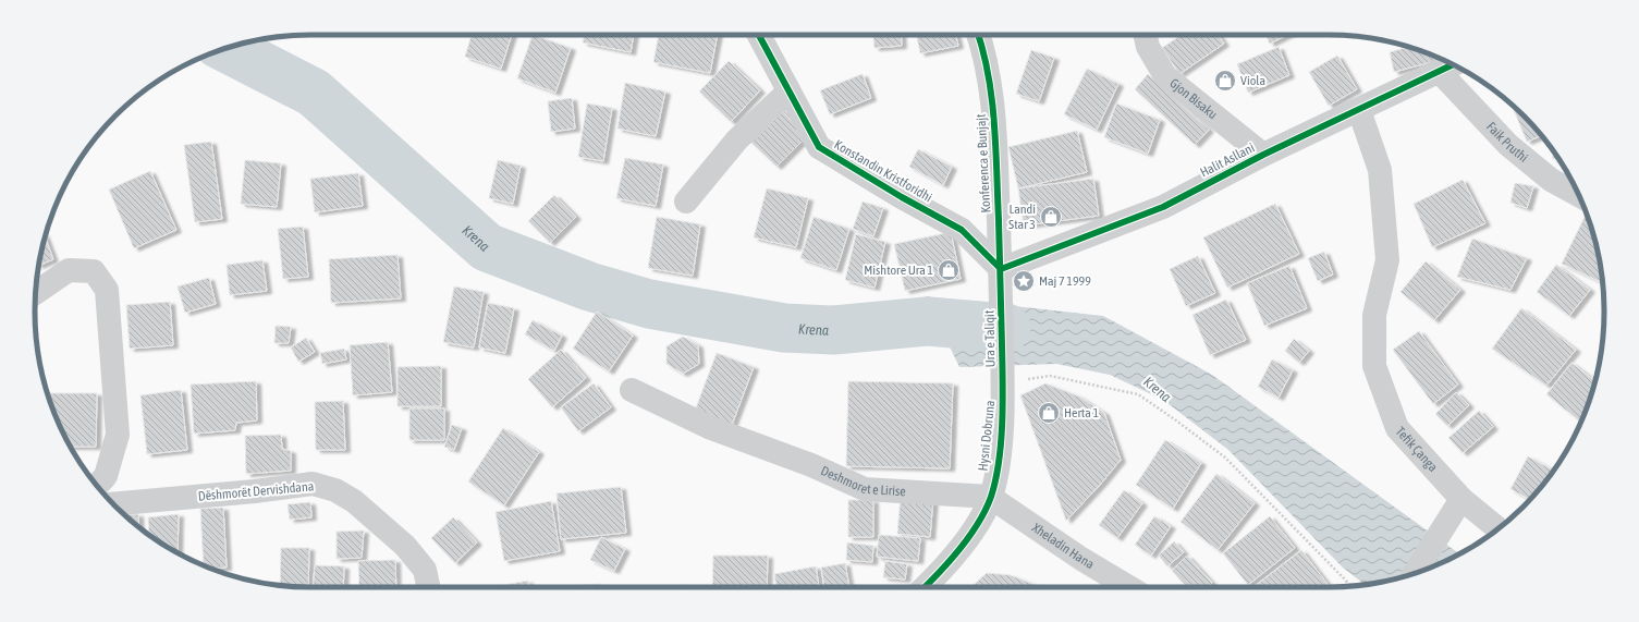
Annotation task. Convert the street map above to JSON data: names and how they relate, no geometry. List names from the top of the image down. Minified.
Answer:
{"streets":{"street":["Gjon Bisaku","Faik Pruthi","Halit Asllani","Konferenca e Bunjajt","Konstandin Kristforidhi","Ura e Taliqit","Hysni Dobruna","Tefik Çanga","Deshmoret e Lirise","Dëshmorët Dervishdana","Xheladin Hana"]},"crossings":[["Gjon Bisaku","Halit Asllani"],["Faik Pruthi","Halit Asllani"],["Halit Asllani","Konferenca e Bunjajt"],["Halit Asllani","Konstandin Kristforidhi"],["Halit Asllani","Tefik Çanga"],["Konferenca e Bunjajt","Konstandin Kristforidhi"],["Konferenca e Bunjajt","Ura e Taliqit"],["Ura e Taliqit","Hysni Dobruna"],["Hysni Dobruna","Deshmoret e Lirise"],["Hysni Dobruna","Xheladin Hana"],["Deshmoret e Lirise","Xheladin Hana"]],"water":["Krena"],"places":{"shop":["Viola","Landi Star 3","Mishtore Ura 1","Herta 1"],"place":["Maj 7 1999"]}}
